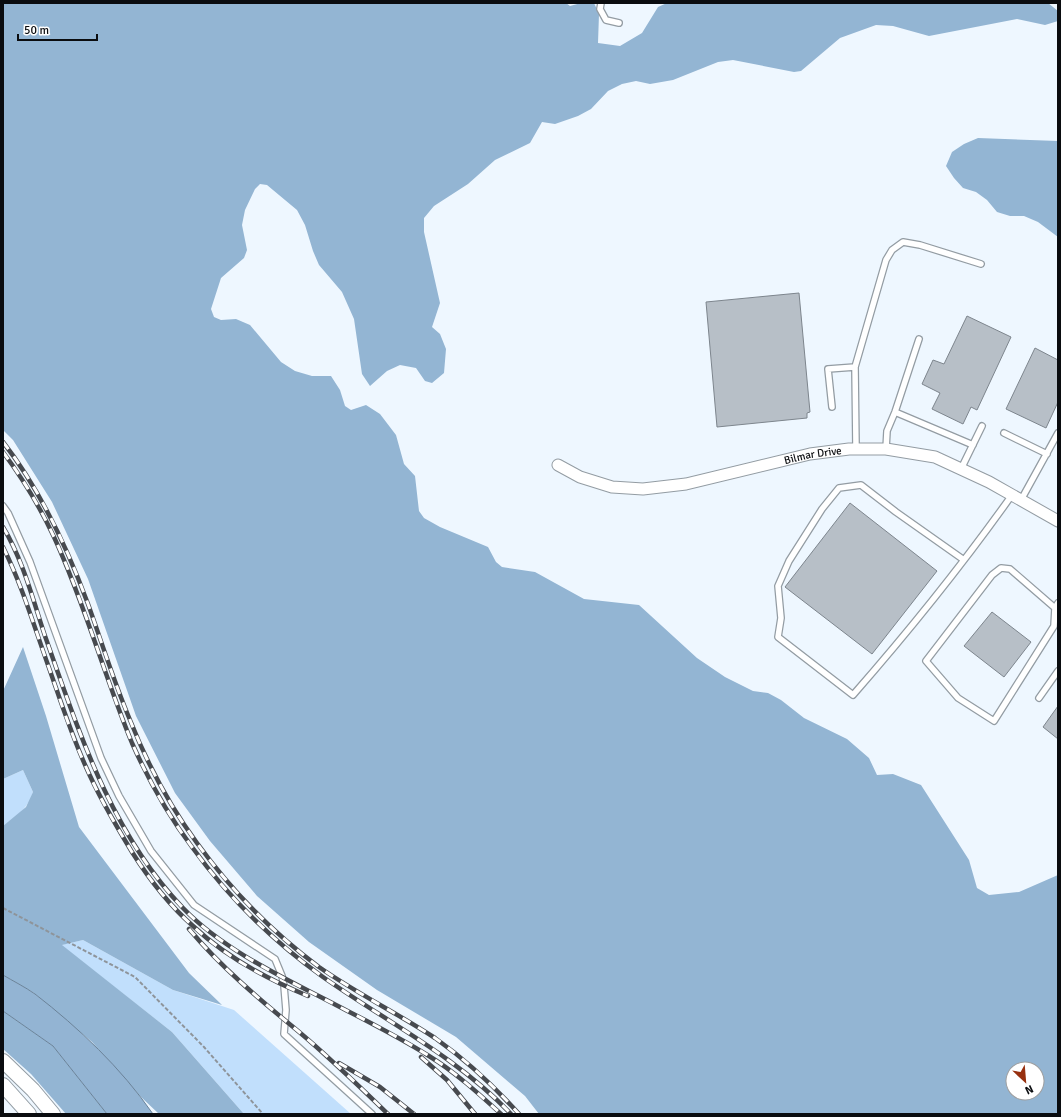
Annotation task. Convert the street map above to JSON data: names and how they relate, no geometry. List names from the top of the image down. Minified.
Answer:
{"streets":{"street":["Bilmar Drive"]},"scale_bar":"50 m","north":"bottom right"}
